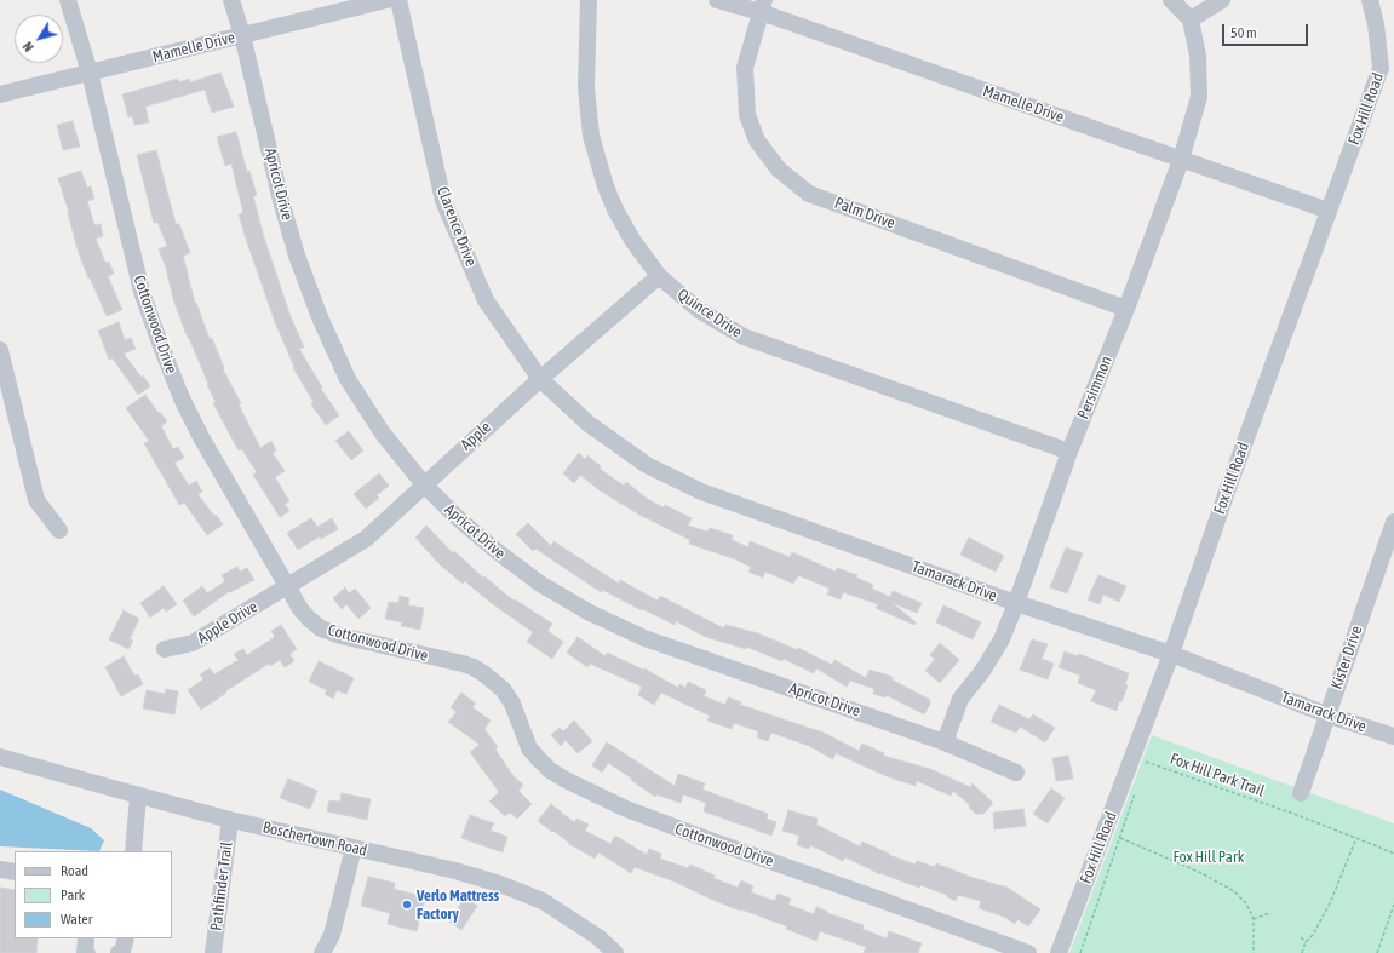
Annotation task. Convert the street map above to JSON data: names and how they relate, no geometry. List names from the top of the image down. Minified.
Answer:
{"streets":{"street":["Mamelle Drive","Fox Hill Road","Apricot Drive","Palm Drive","Clarence Drive","Quince Drive","Cottonwood Drive","Persimmon","Apple","Tamarack Drive","Apple Drive","Kister Drive","Boschertown Road","Pathfinder Trail"],"path":["Fox Hill Park Trail"]},"crossings":[["Mamelle Drive","Fox Hill Road"],["Mamelle Drive","Apricot Drive"],["Mamelle Drive","Palm Drive"],["Mamelle Drive","Cottonwood Drive"],["Mamelle Drive","Persimmon"],["Fox Hill Road","Tamarack Drive"],["Apricot Drive","Persimmon"],["Apricot Drive","Apple"],["Palm Drive","Persimmon"],["Clarence Drive","Apple"],["Clarence Drive","Tamarack Drive"],["Quince Drive","Persimmon"],["Quince Drive","Apple"],["Cottonwood Drive","Apple"],["Cottonwood Drive","Apple Drive"],["Persimmon","Tamarack Drive"],["Apple","Tamarack Drive"],["Apple","Apple Drive"],["Tamarack Drive","Kister Drive"],["Boschertown Road","Pathfinder Trail"]],"parks":["Fox Hill Park"],"places":["Verlo Mattress Factory"],"legend":["Road","Park","Water"],"scale_bar":"50 m","north":"bottom left"}
